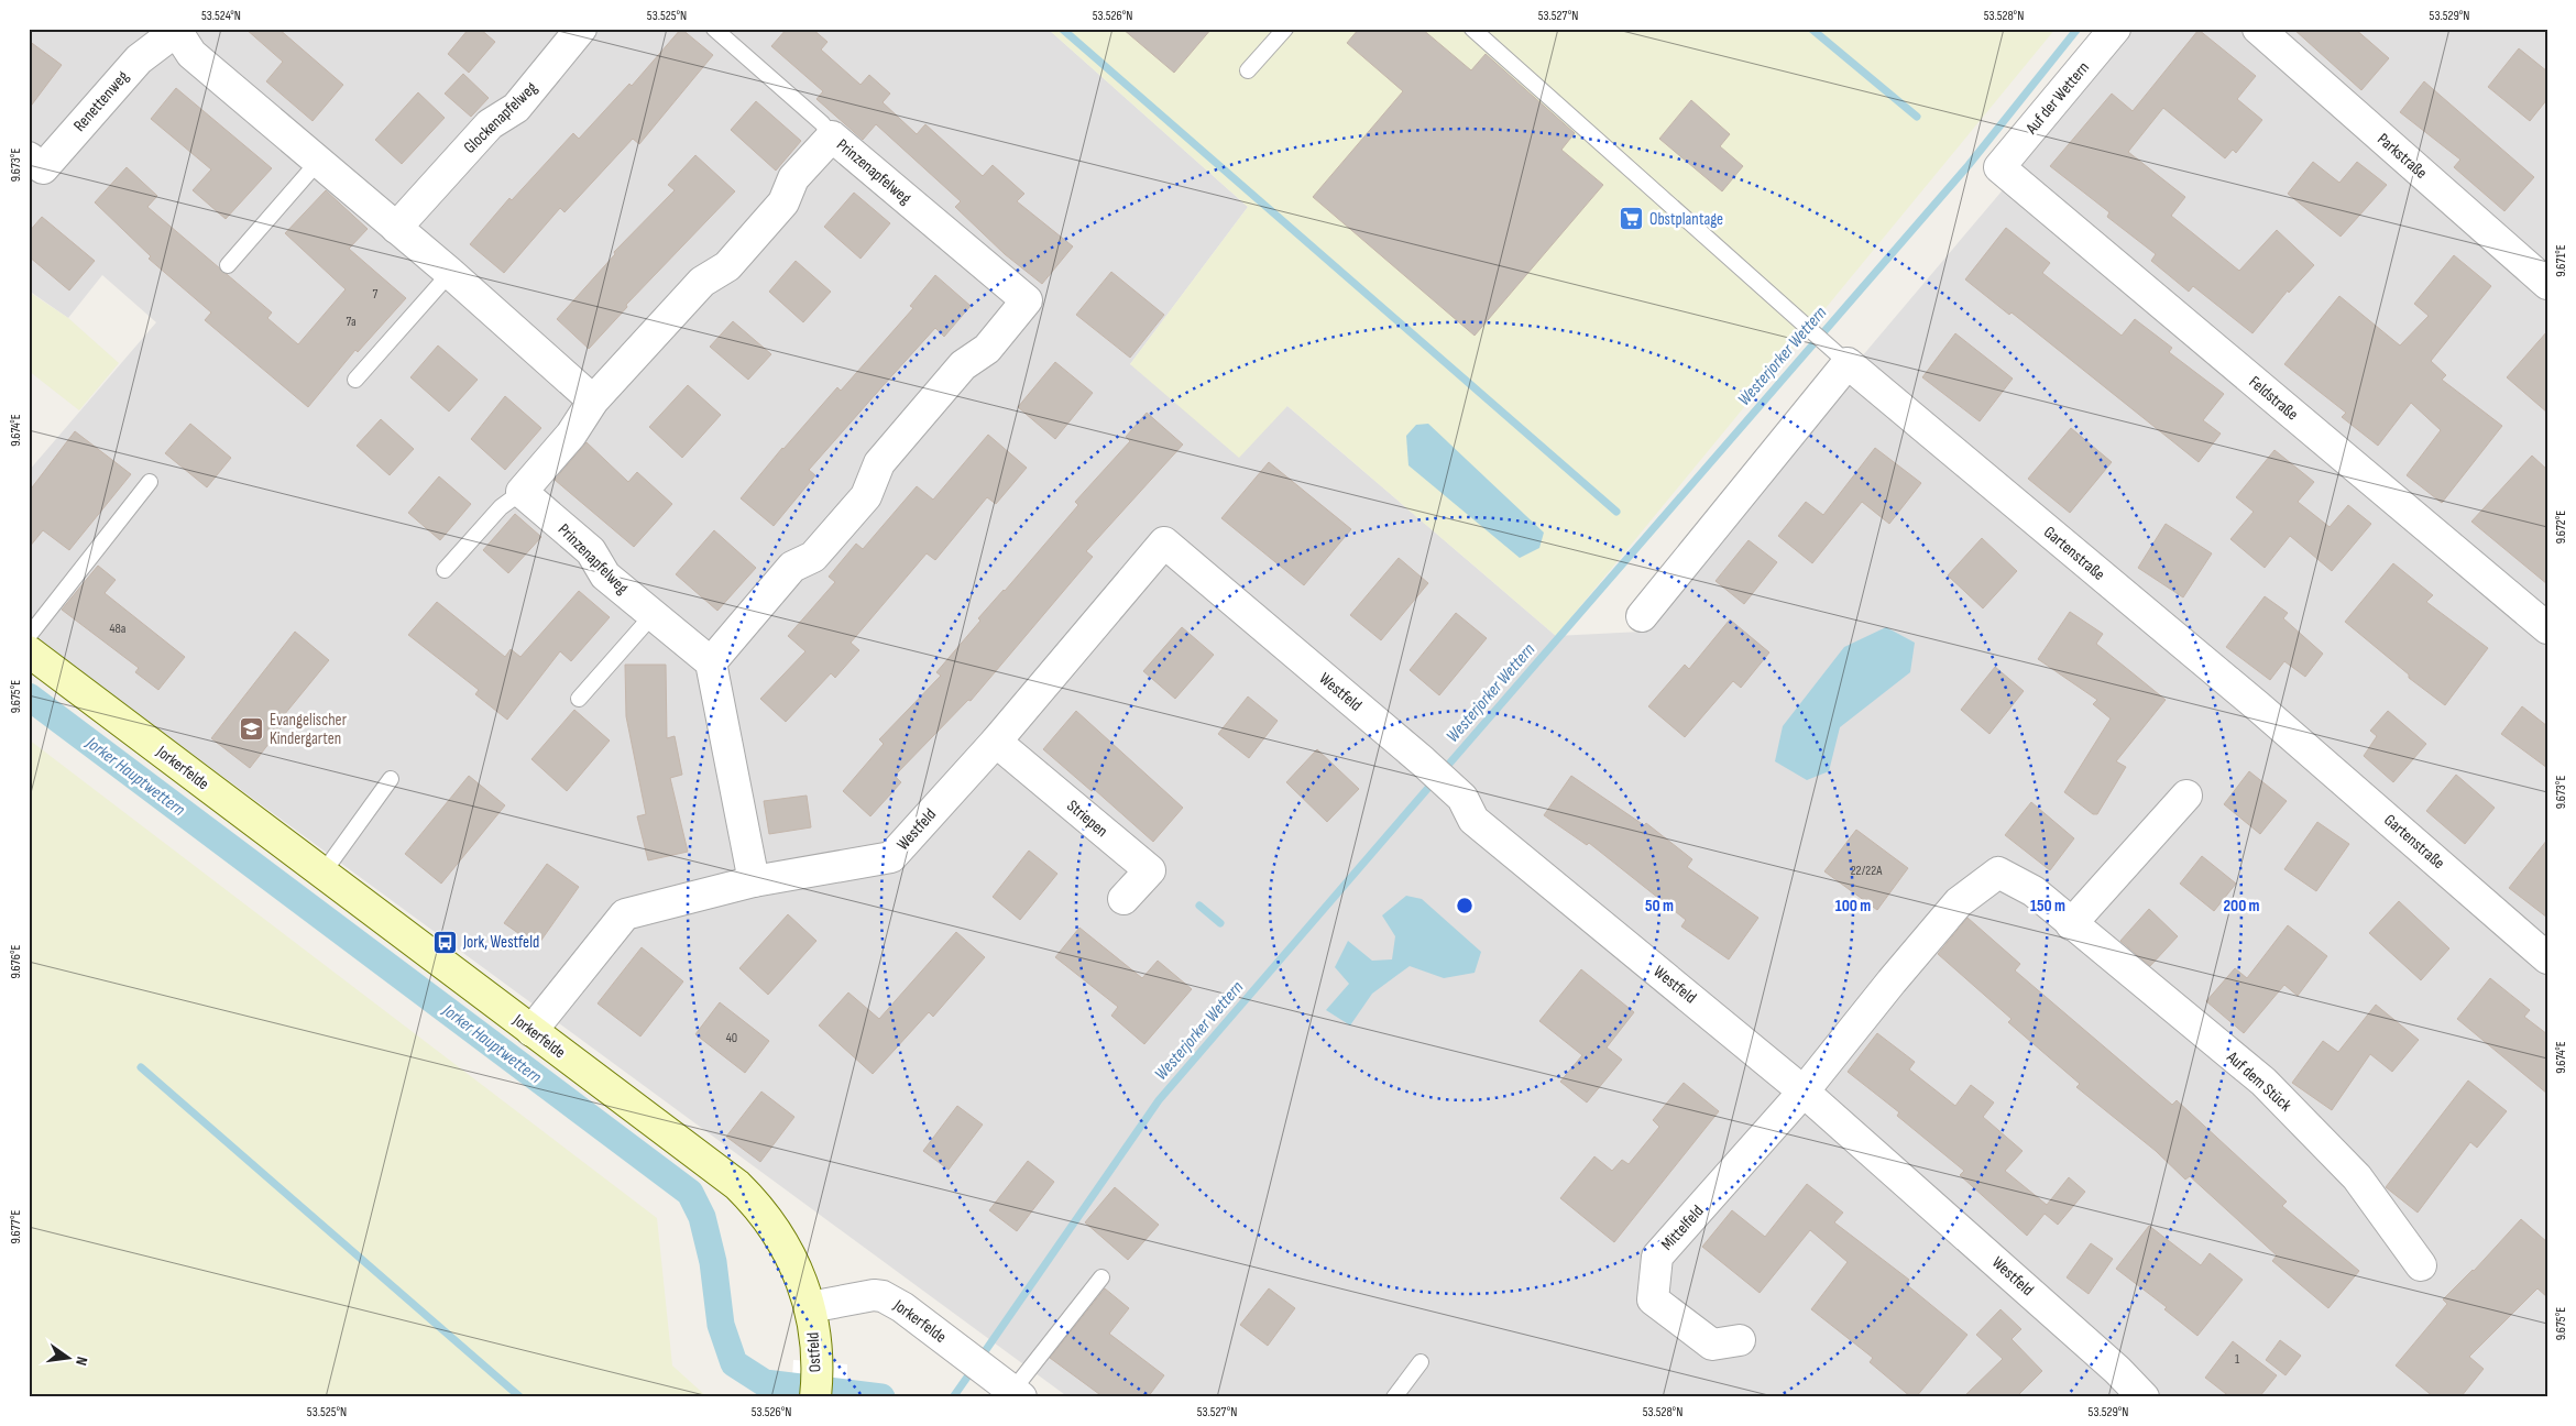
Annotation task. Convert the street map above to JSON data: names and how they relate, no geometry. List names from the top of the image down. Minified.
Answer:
{"streets":{"street":["Auf der Wettern","Renettenweg","Glockenapfelweg","Parkstraße","Prinzenapfelweg","Feldstraße","Gartenstraße","Westfeld","Jorkerfelde","Striepen","Auf dem Stück","Mittelfeld","Ostfeld"]},"crossings":[["Auf der Wettern","Feldstraße"],["Westfeld","Jorkerfelde"],["Westfeld","Striepen"],["Westfeld","Auf dem Stück"],["Westfeld","Mittelfeld"],["Jorkerfelde","Ostfeld"],["Auf dem Stück","Mittelfeld"]],"water":["Westerjorker Wettern","Jorker Hauptwettern"],"places":{"supermarket":["Obstplantage"],"school or university":["Evangelischer Kindergarten"],"bus stop":["Jork, Westfeld"]},"house_numbers":["7","7a","48a","22/22A","40","1"],"north":"right","coordinates":["53.524°N","53.525°N","53.526°N","53.527°N","53.528°N","53.529°N","9.673°E","9.671°E","9.674°E","9.672°E","9.675°E","9.676°E","9.677°E"],"rings":["50 m","100 m","150 m","200 m"]}
